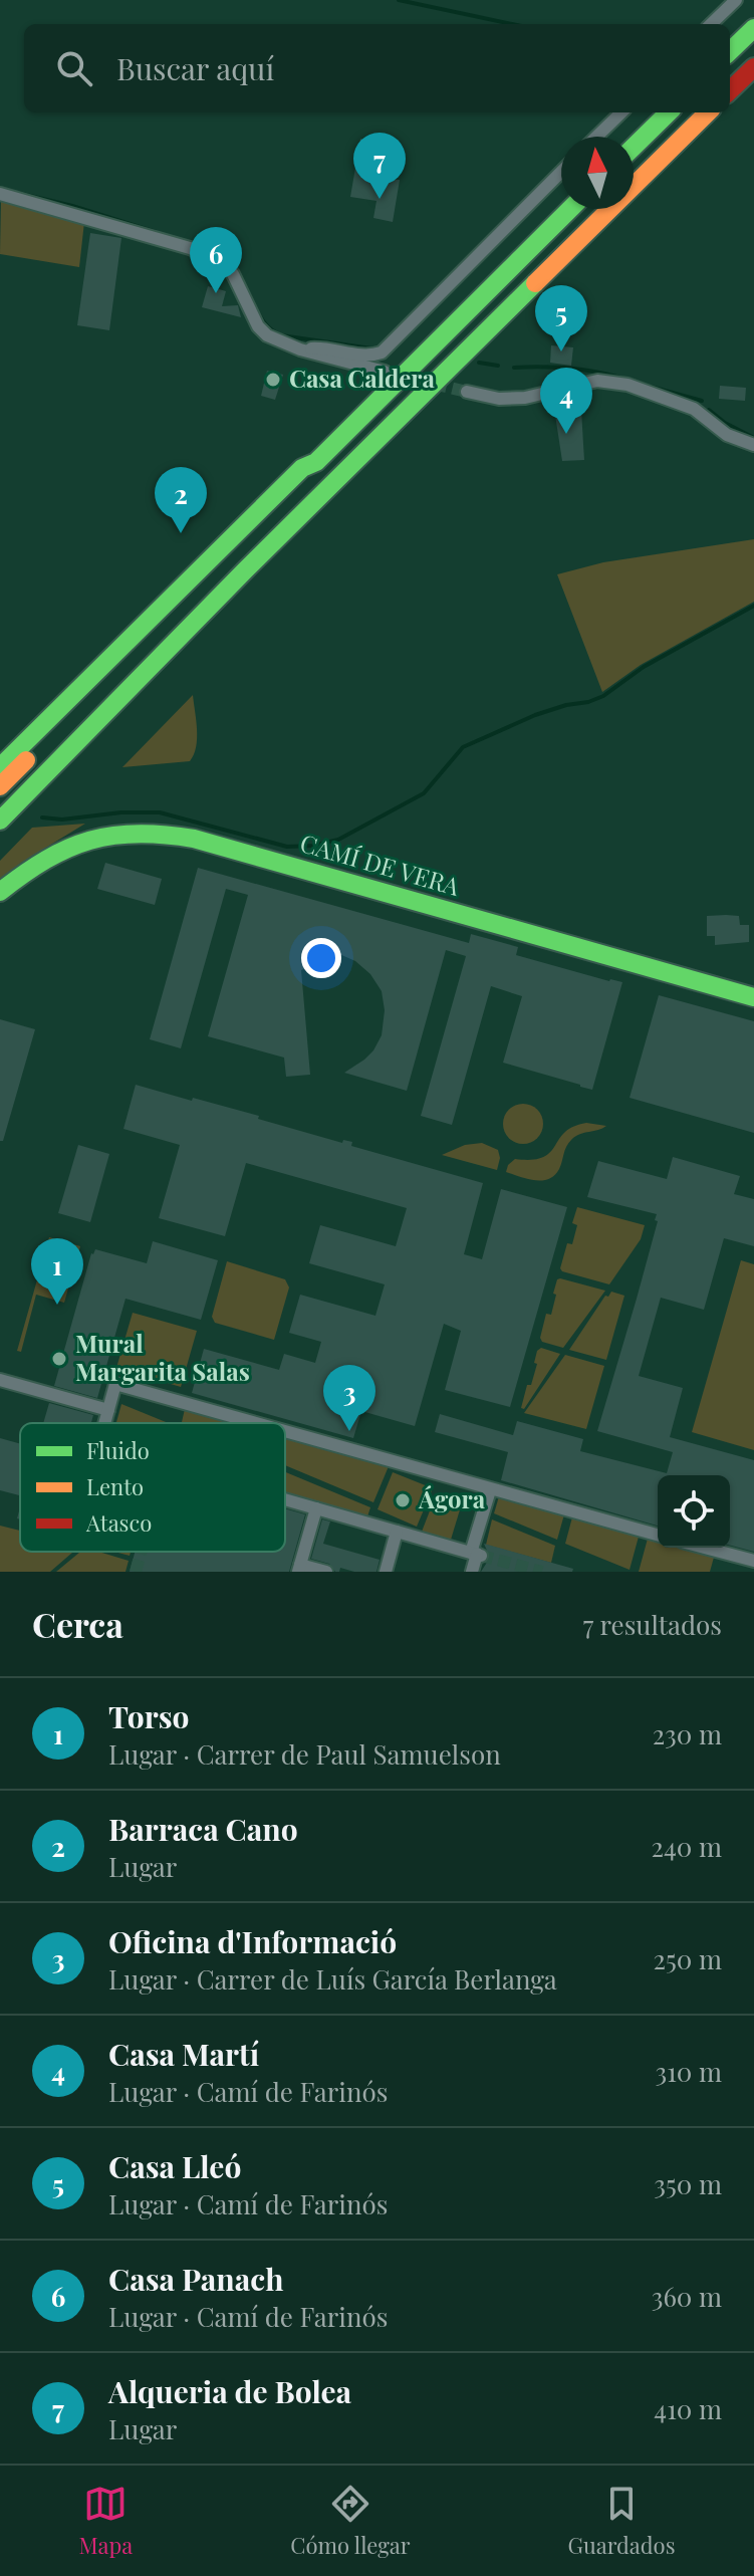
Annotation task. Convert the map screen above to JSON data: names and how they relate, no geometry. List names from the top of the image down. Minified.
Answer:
{"streets":{"main road":["CAMÍ DE VERA"]},"places":["Casa Caldera","Mural Margarita Salas","Ágora"],"legend":["Fluido","Lento","Atasco"],"north":"top","page":{"search":"Buscar aquí","pins":["7","6","5","4","2","1","3"],"heading":["Cerca","7 resultados"],"list":[{"mark":"1","name":"Torso","note":"Lugar · Carrer de Paul Samuelson","value":"230 m"},{"mark":"2","name":"Barraca Cano","note":"Lugar","value":"240 m"},{"mark":"3","name":"Oficina d'Informació","note":"Lugar · Carrer de Luís García Berlanga","value":"250 m"},{"mark":"4","name":"Casa Martí","note":"Lugar · Camí de Farinós","value":"310 m"},{"mark":"5","name":"Casa Lleó","note":"Lugar · Camí de Farinós","value":"350 m"},{"mark":"6","name":"Casa Panach","note":"Lugar · Camí de Farinós","value":"360 m"},{"mark":"7","name":"Alqueria de Bolea","note":"Lugar","value":"410 m"}],"nav":["Mapa","Cómo llegar","Guardados"]}}
